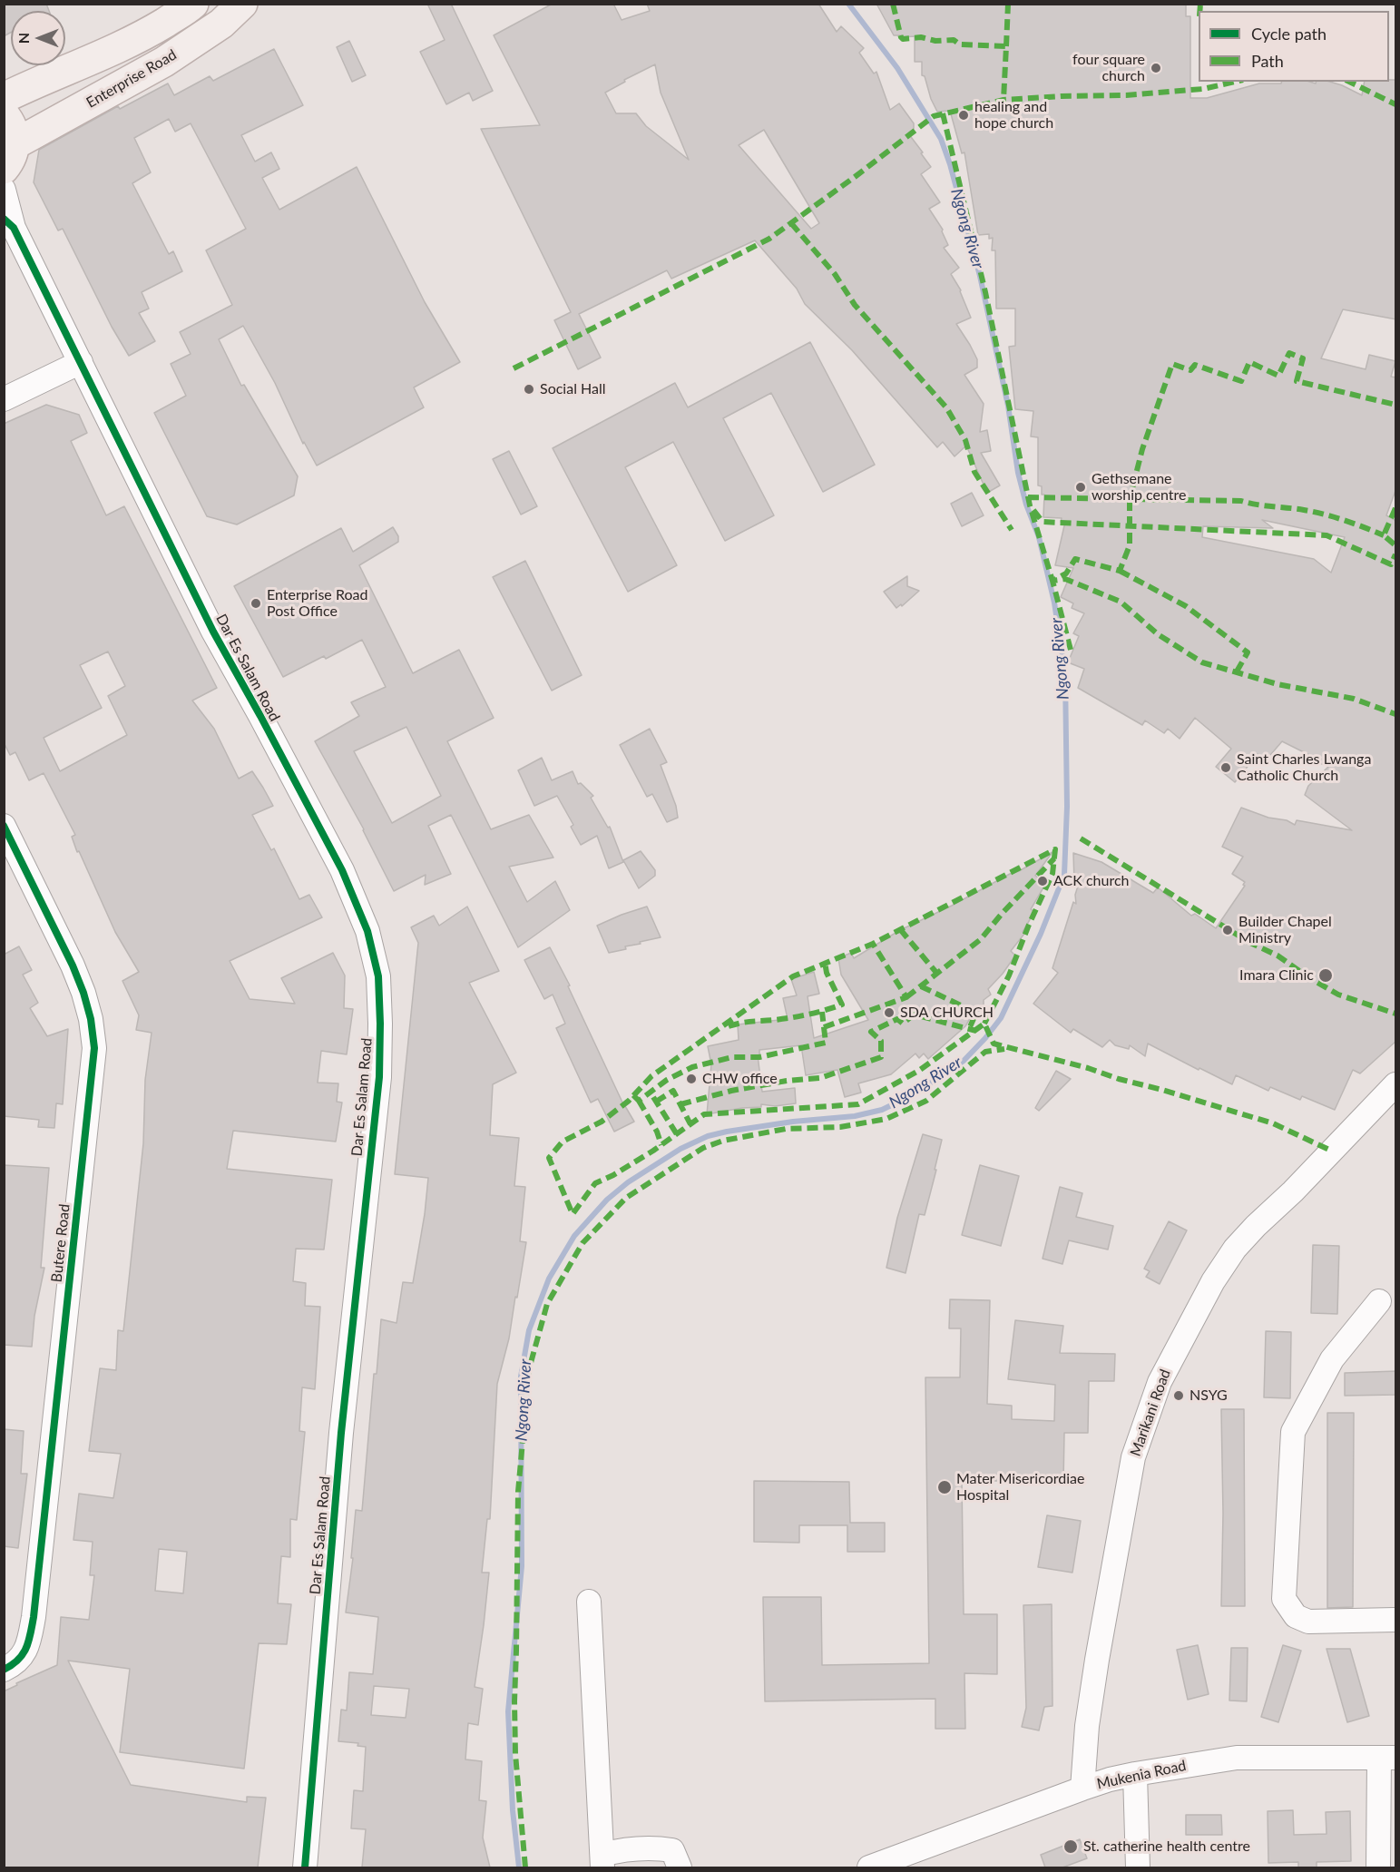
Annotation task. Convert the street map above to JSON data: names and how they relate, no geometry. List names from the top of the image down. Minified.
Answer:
{"streets":{"main road":["Enterprise Road"],"street":["Dar Es Salam Road","Butere Road","Marikani Road","Mukenia Road"]},"crossings":[["Marikani Road","Mukenia Road"]],"water":["Ngong River"],"places":["four square church","healing and hope church","Social Hall","Gethsemane worship centre","Enterprise Road Post Office","Saint Charles Lwanga Catholic Church","ACK church","Builder Chapel Ministry","Imara Clinic","SDA CHURCH","CHW office","NSYG","Mater Misericordiae Hospital","St. catherine health centre"],"legend":["Cycle path","Path"],"north":"left"}
